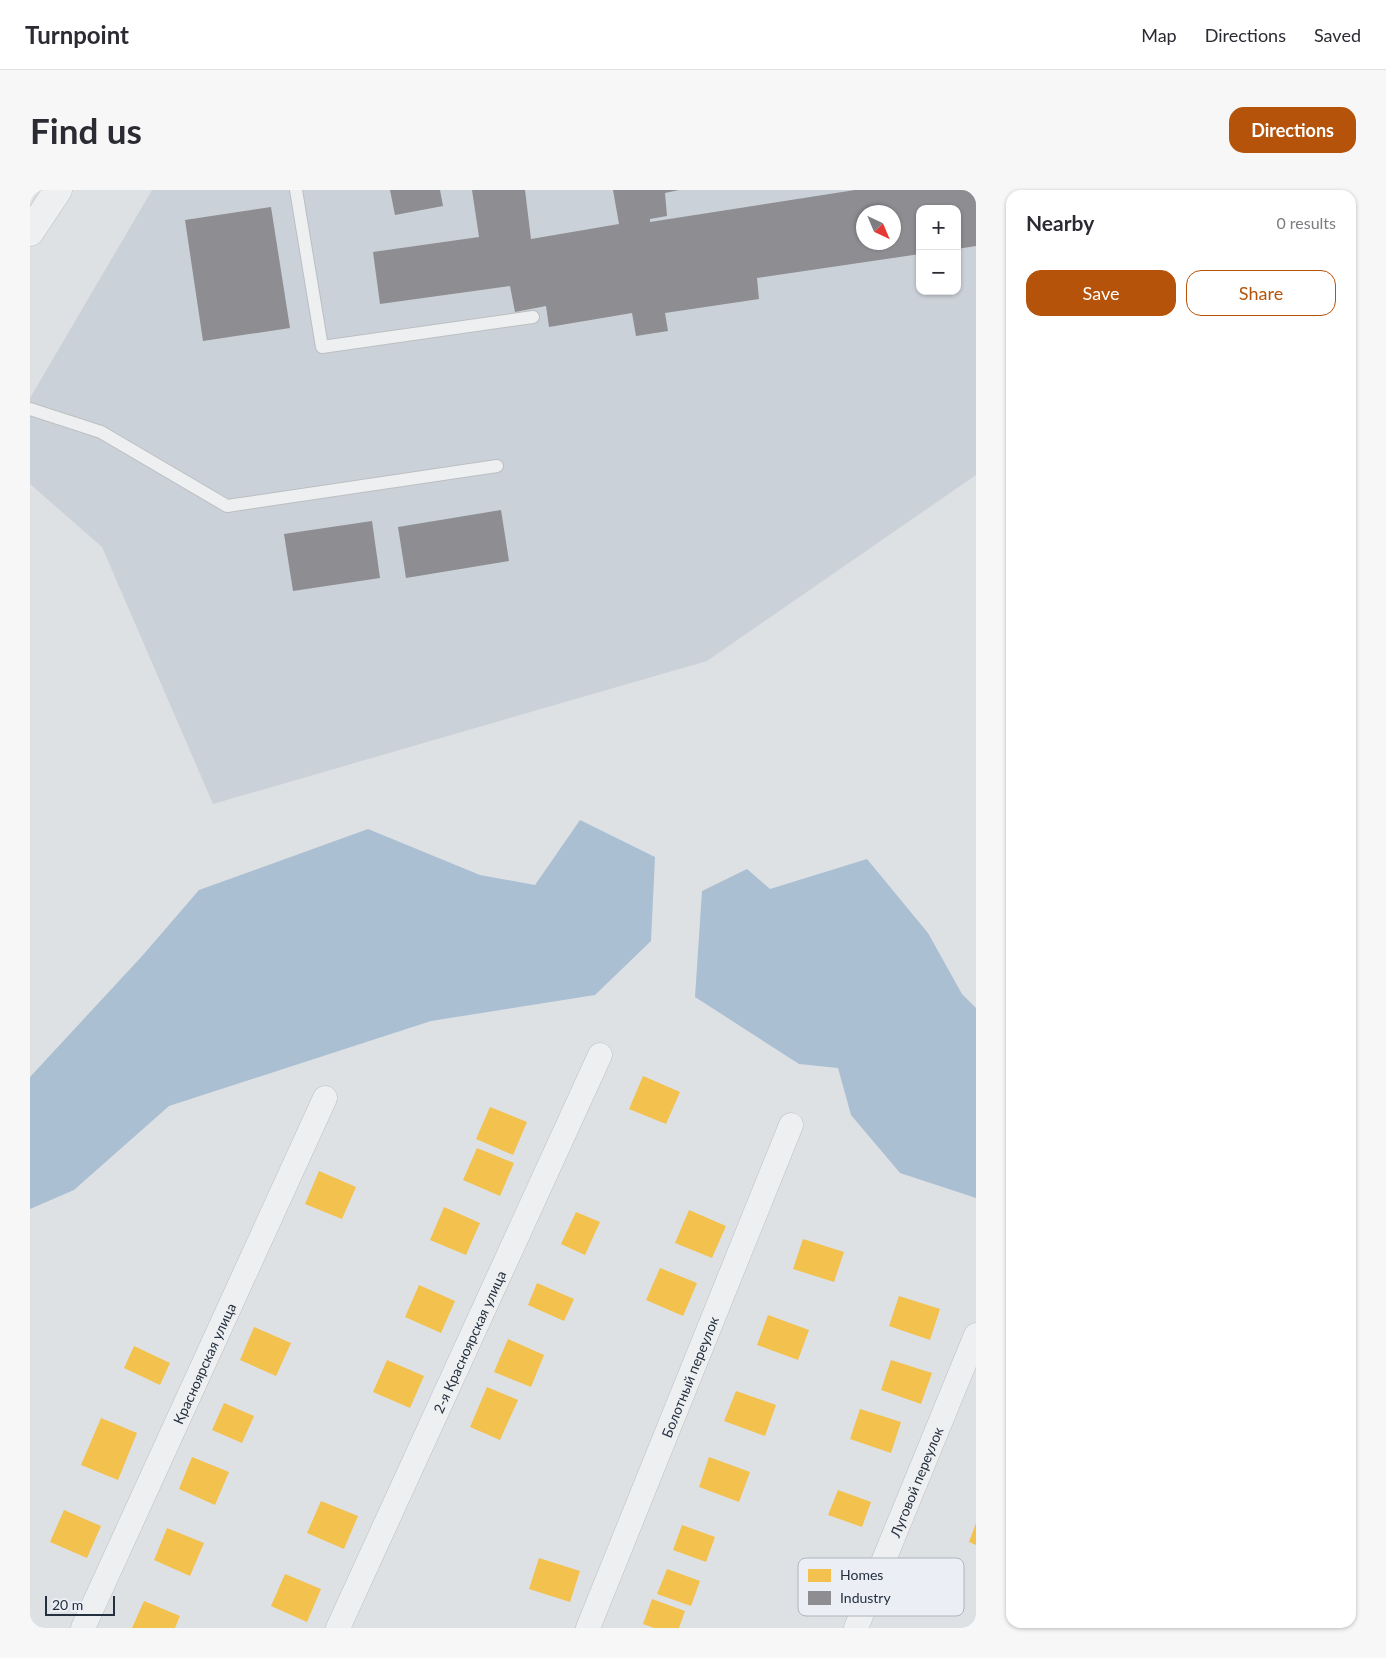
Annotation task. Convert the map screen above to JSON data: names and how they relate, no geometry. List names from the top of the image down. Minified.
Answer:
{"streets":{"street":["2-я Красноярская улица","Красноярская улица","Болотный переулок","Луговой переулок"]},"legend":["Homes","Industry"],"scale_bar":"20 m","north":"bottom right","page":{"header":"Turnpoint","nav":["Map","Directions","Saved"],"buttons":["Directions",["Save","Share"]],"title":"Find us","heading":["Nearby","0 results"],"map_buttons":["+","−"],"scale":"20 m"}}
